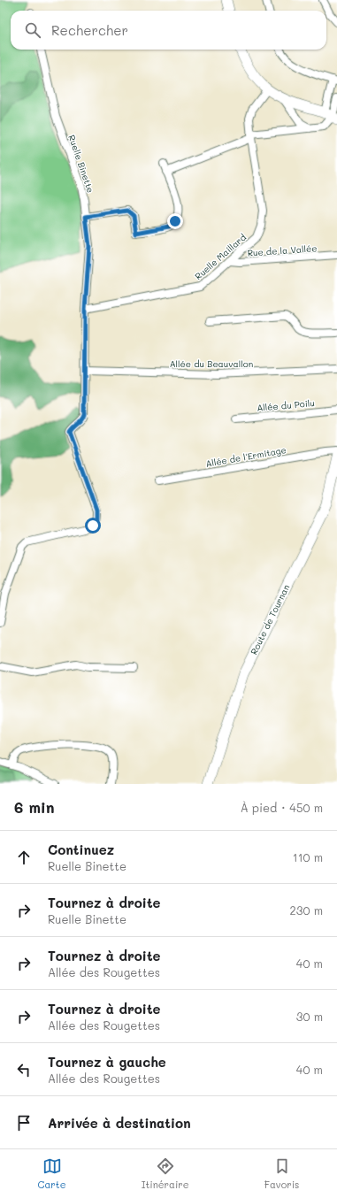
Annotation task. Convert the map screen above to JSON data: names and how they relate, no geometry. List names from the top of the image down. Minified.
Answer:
{"streets":{"main road":["Route de Tournan"],"street":["Ruelle Binette","Rue de la Vallée","Ruelle Maillard","Allée du Beauvallon","Allée du Poilu","Allée de l'Ermitage"]},"crossings":[["Ruelle Binette","Ruelle Maillard"],["Ruelle Binette","Allée du Beauvallon"],["Rue de la Vallée","Ruelle Maillard"]],"page":{"search":"Rechercher","heading":["6 min","À pied · 450 m"],"list":[["Continuez","Ruelle Binette","110 m"],["Tournez à droite","Ruelle Binette","230 m"],["Tournez à droite","Allée des Rougettes","40 m"],["Tournez à droite","Allée des Rougettes","30 m"],["Tournez à gauche","Allée des Rougettes","40 m"],"Arrivée à destination"],"nav":["Carte","Itinéraire","Favoris"]}}
